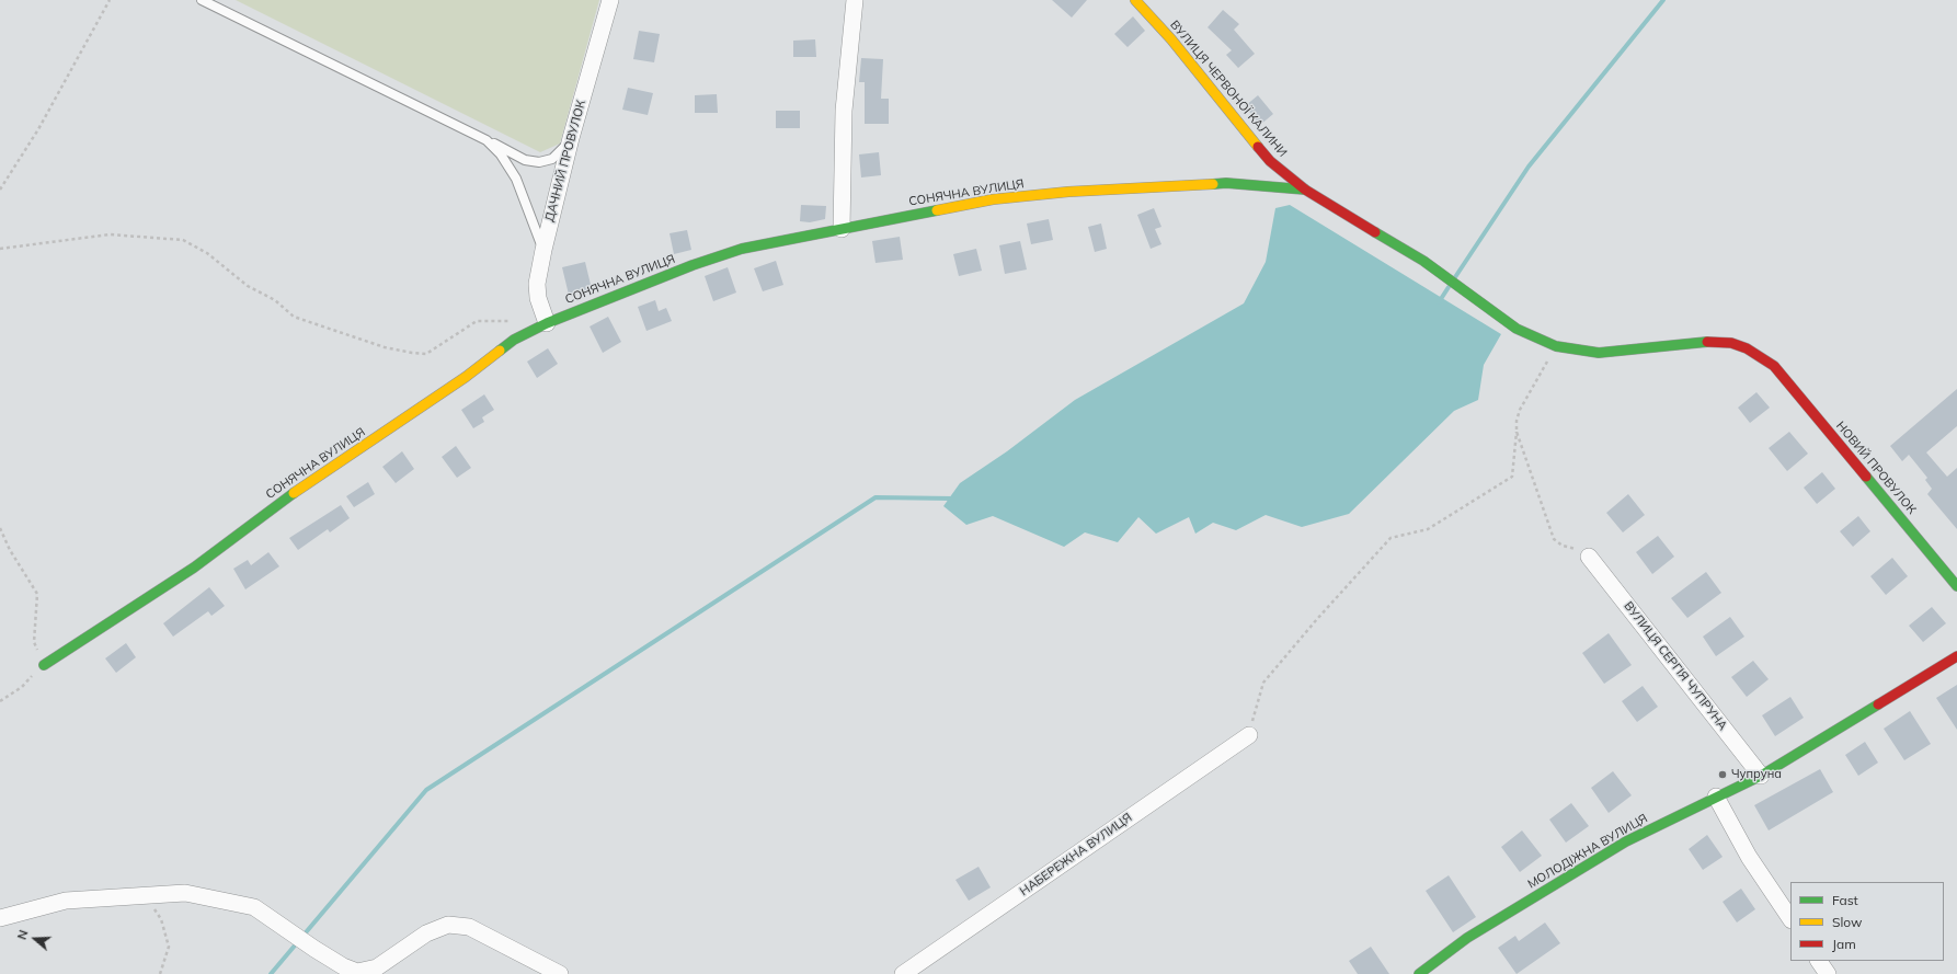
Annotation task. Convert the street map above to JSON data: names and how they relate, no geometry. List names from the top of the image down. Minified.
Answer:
{"streets":{"street":["ВУЛИЦЯ ЧЕРВОНОЇ КАЛИНИ","ДАЧНИЙ ПРОВУЛОК","СОНЯЧНА ВУЛИЦЯ","НОВИЙ ПРОВУЛОК","ВУЛИЦЯ СЕРГІЯ ЧУПРУНА","МОЛОДІЖНА ВУЛИЦЯ","НАБЕРЕЖНА ВУЛИЦЯ"]},"crossings":[["ВУЛИЦЯ ЧЕРВОНОЇ КАЛИНИ","СОНЯЧНА ВУЛИЦЯ"],["ВУЛИЦЯ ЧЕРВОНОЇ КАЛИНИ","НОВИЙ ПРОВУЛОК"],["ДАЧНИЙ ПРОВУЛОК","СОНЯЧНА ВУЛИЦЯ"],["ВУЛИЦЯ СЕРГІЯ ЧУПРУНА","МОЛОДІЖНА ВУЛИЦЯ"]],"places":["Чупруна"],"legend":["Fast","Slow","Jam"],"north":"left"}
